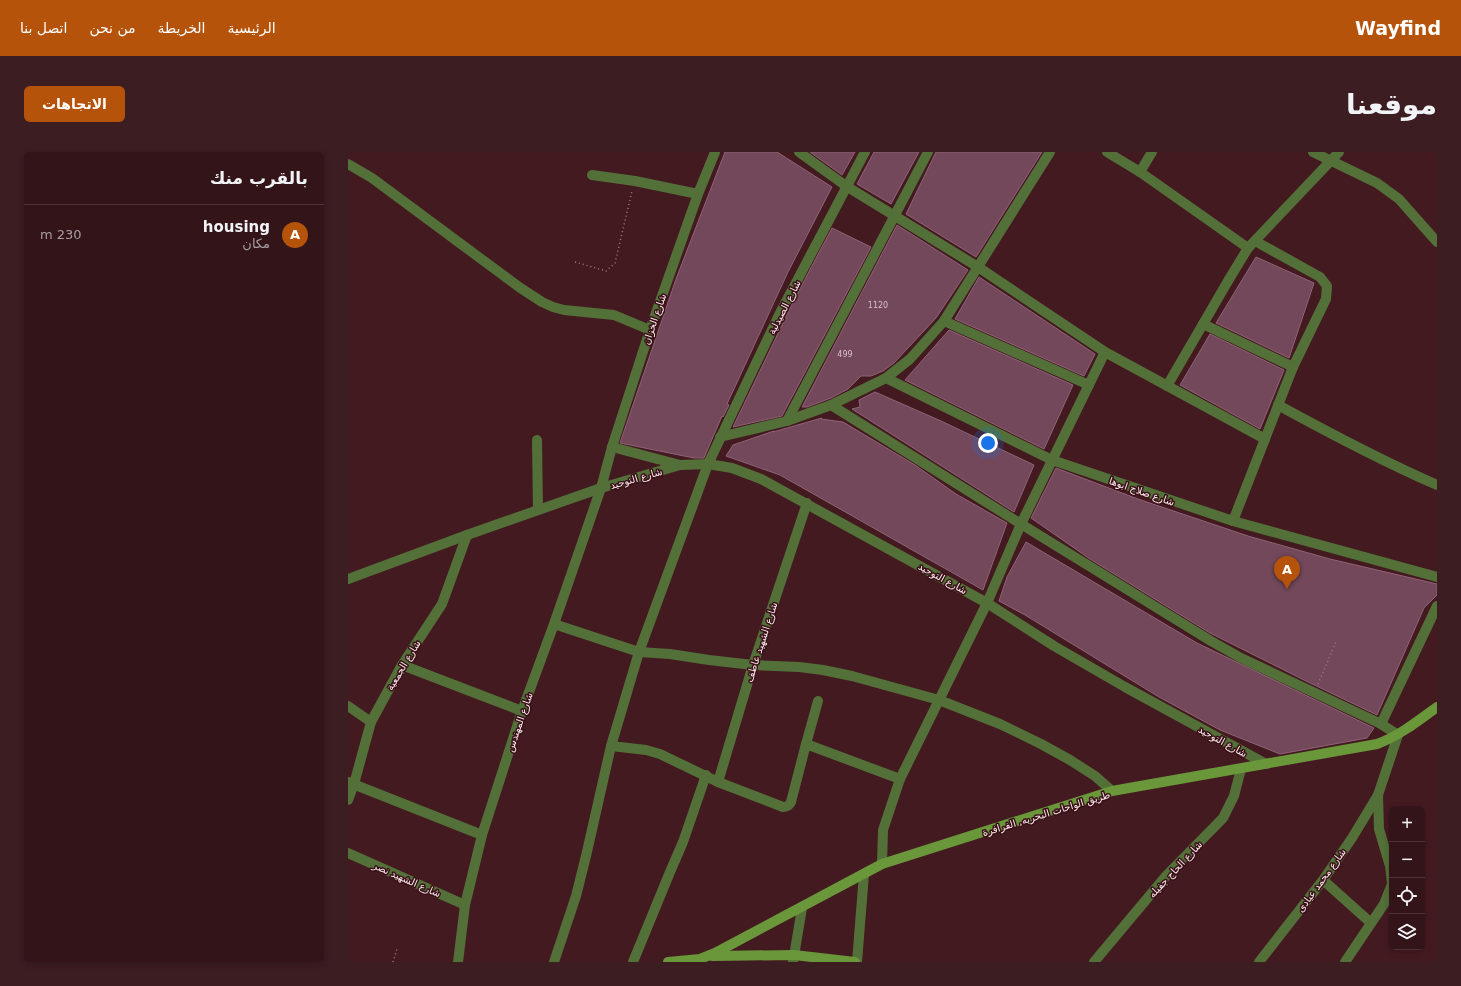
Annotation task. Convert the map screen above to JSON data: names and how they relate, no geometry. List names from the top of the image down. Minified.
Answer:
{"streets":{"main road":["طريق الواحات البحريه, الفرافرة"],"street":["شارع الصيدلية","شارع الخزان","شارع التوحيد","شارع صلاح ابوها","شارع الشهيد عاطف","شارع الجمعية","شارع المهندس","شارع الحاج جفيله","شارع الشهيد نصر","شارع محمد عيادى"]},"crossings":[["شارع الصيدلية","شارع التوحيد"],["شارع الخزان","شارع التوحيد"],["شارع الخزان","شارع المهندس"],["شارع التوحيد","شارع الشهيد عاطف"],["شارع التوحيد","شارع الجمعية"],["شارع التوحيد","شارع المهندس"],["شارع التوحيد","طريق الواحات البحريه, الفرافرة"],["شارع المهندس","شارع الشهيد نصر"],["طريق الواحات البحريه, الفرافرة","شارع الحاج جفيله"]],"house_numbers":["1120","499"],"page":{"header":"Wayfind","nav":["الرئيسية","الخريطة","من نحن","اتصل بنا"],"buttons":"الاتجاهات","title":"موقعنا","heading":"بالقرب منك","list":[{"mark":"A","name":"housing","note":"مكان","value":"230 m"}],"pins":"A","map_buttons":["+","−"]}}
